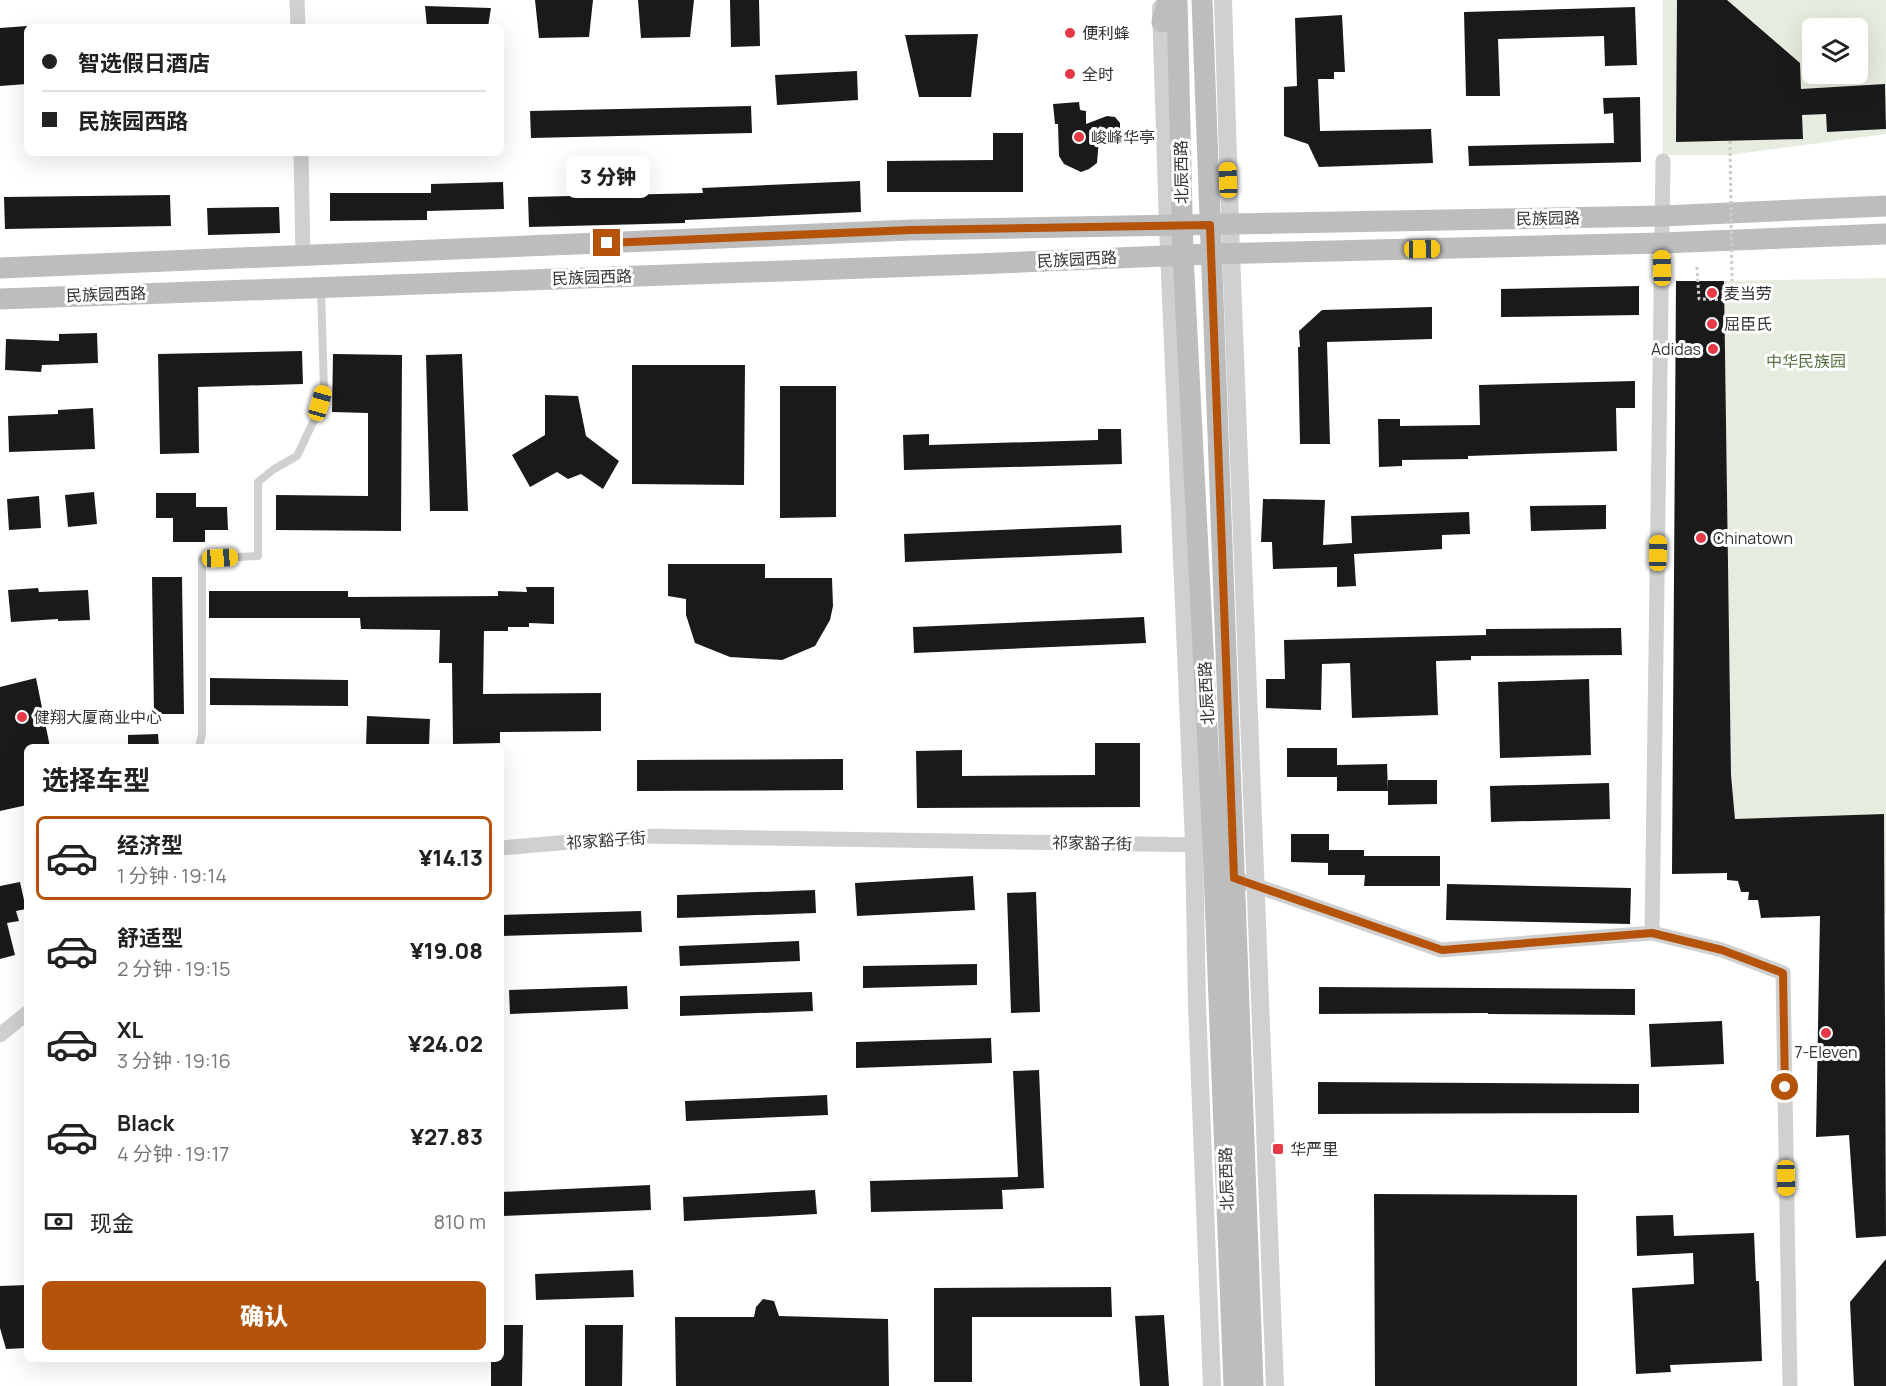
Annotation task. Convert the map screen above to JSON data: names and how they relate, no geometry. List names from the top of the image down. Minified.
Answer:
{"streets":{"main road":["北辰西路","民族园路","民族园西路"],"street":["祁家豁子街"]},"crossings":[["北辰西路","民族园路"],["北辰西路","民族园西路"],["北辰西路","祁家豁子街"],["民族园路","民族园西路"]],"parks":["中华民族园"],"places":{"other":["便利蜂","全时","峻峰华亭","麦当劳","屈臣氏","Adidas","Chinatown","健翔大厦商业中心","7-Eleven"],"transit":["华严里"]},"page":{"banner":["智选假日酒店","民族园西路"],"bubble":"3 分钟","heading":"选择车型","list":[{"name":"经济型","note":"1 分钟 · 19:14","value":"¥14.13"},{"name":"舒适型","note":"2 分钟 · 19:15","value":"¥19.08"},{"name":"XL","note":"3 分钟 · 19:16","value":"¥24.02"},{"name":"Black","note":"4 分钟 · 19:17","value":"¥27.83"}],"pay":["现金","810 m"],"buttons":"确认"}}
